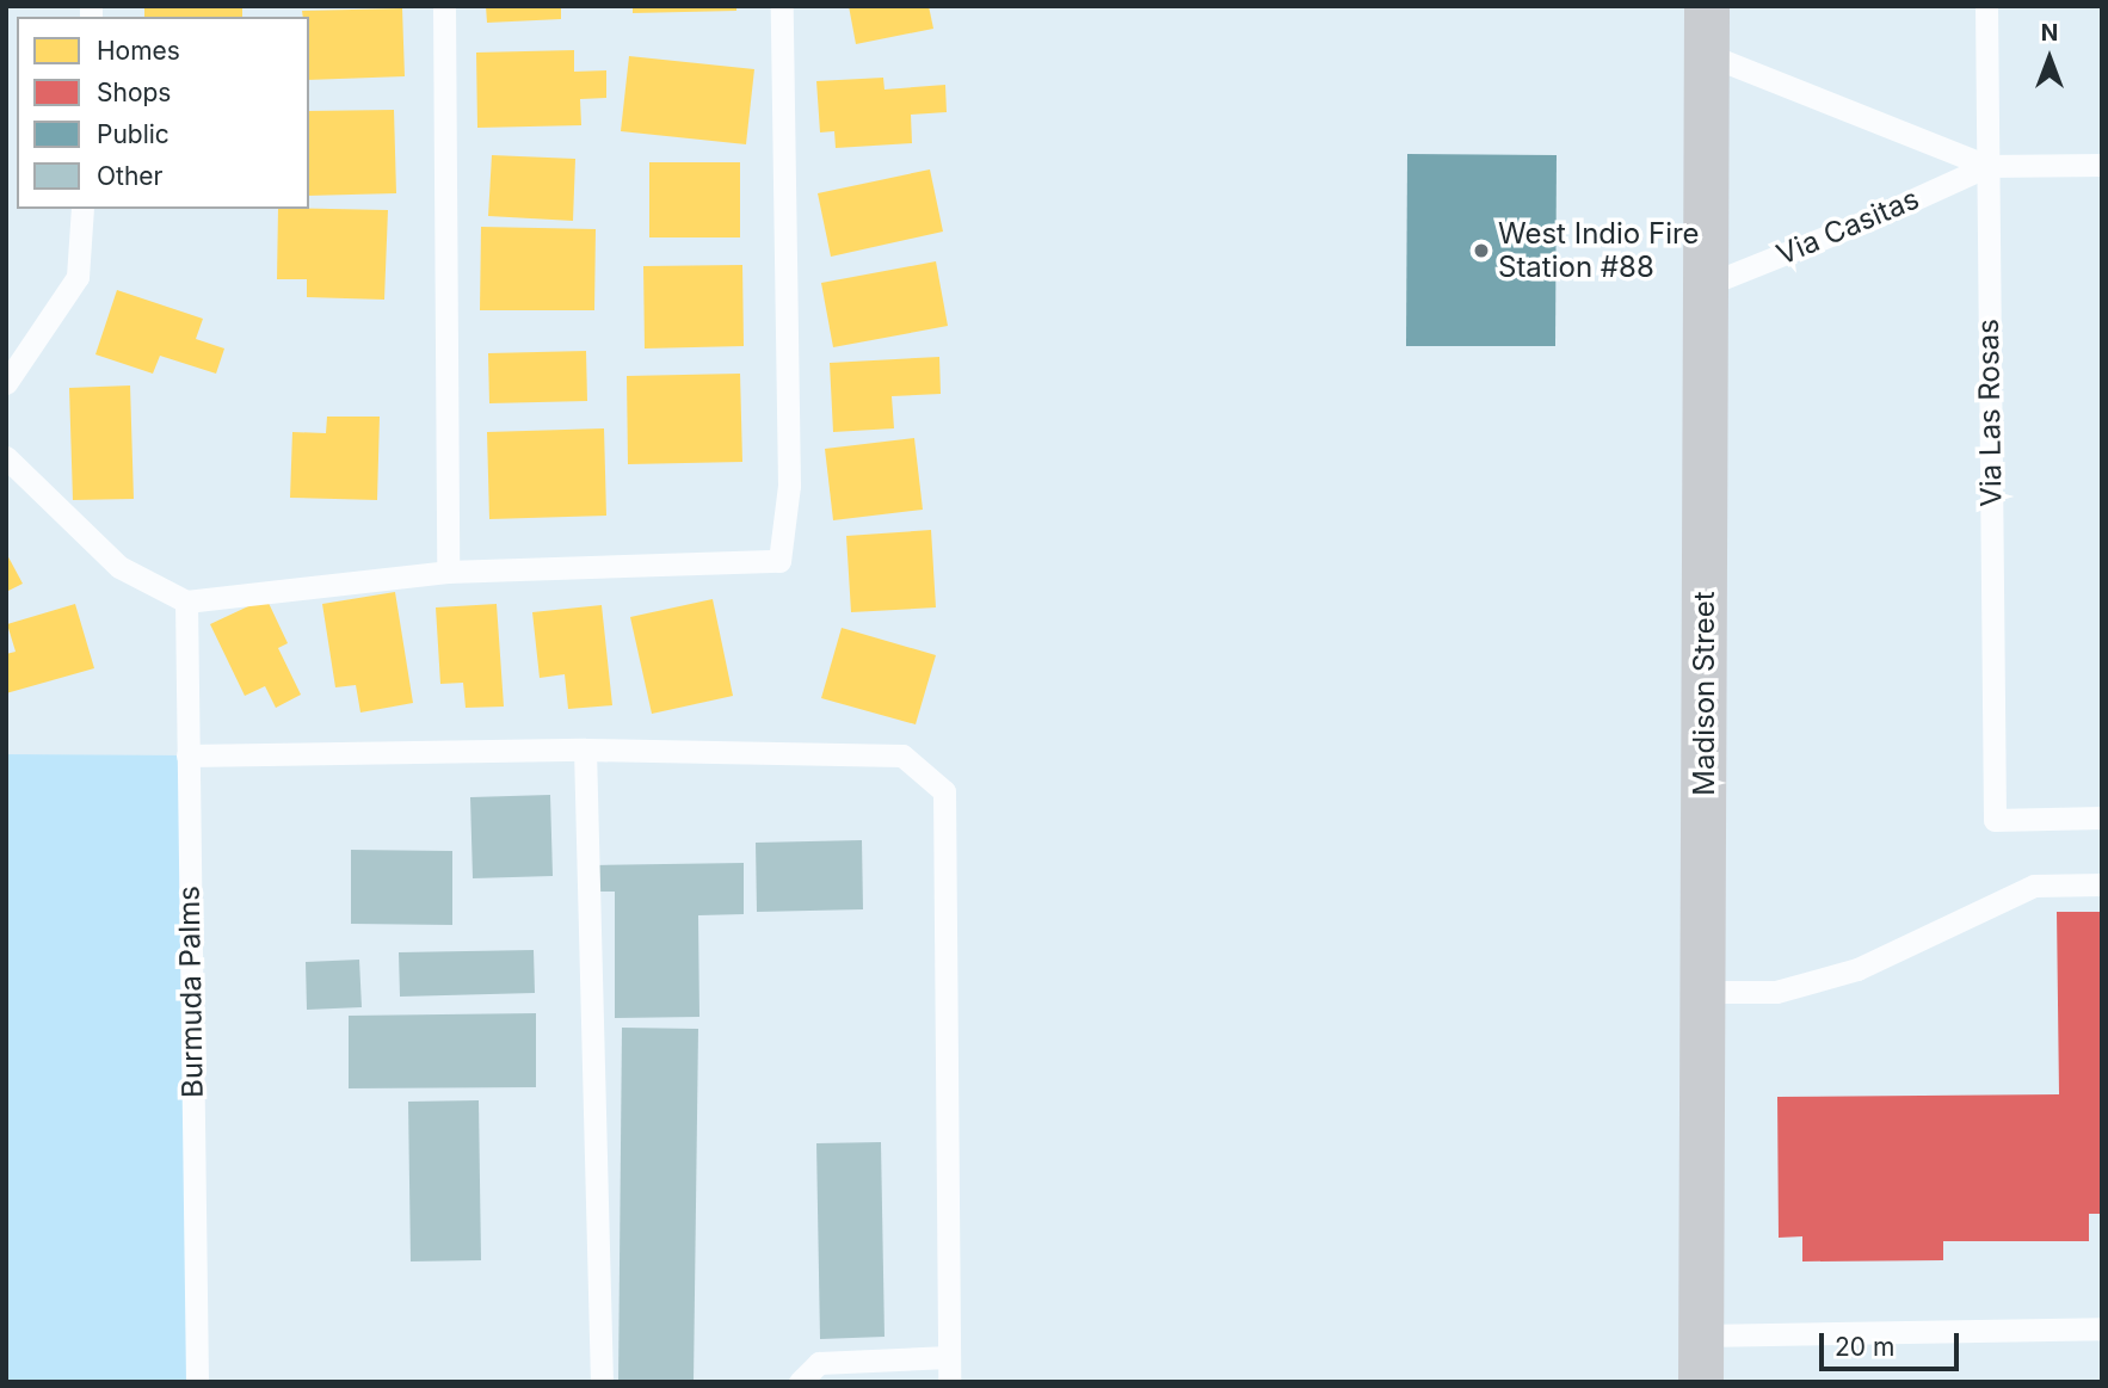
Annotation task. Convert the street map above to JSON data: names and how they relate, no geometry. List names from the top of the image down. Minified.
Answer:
{"streets":{"main road":["Madison Street"],"lane":["Via Casitas","Via Las Rosas","Burmuda Palms"]},"crossings":[["Via Casitas","Via Las Rosas"],["Via Casitas","Madison Street"]],"places":["West Indio Fire Station #88"],"legend":["Homes","Shops","Public","Other"],"scale_bar":"20 m","north":"top"}
